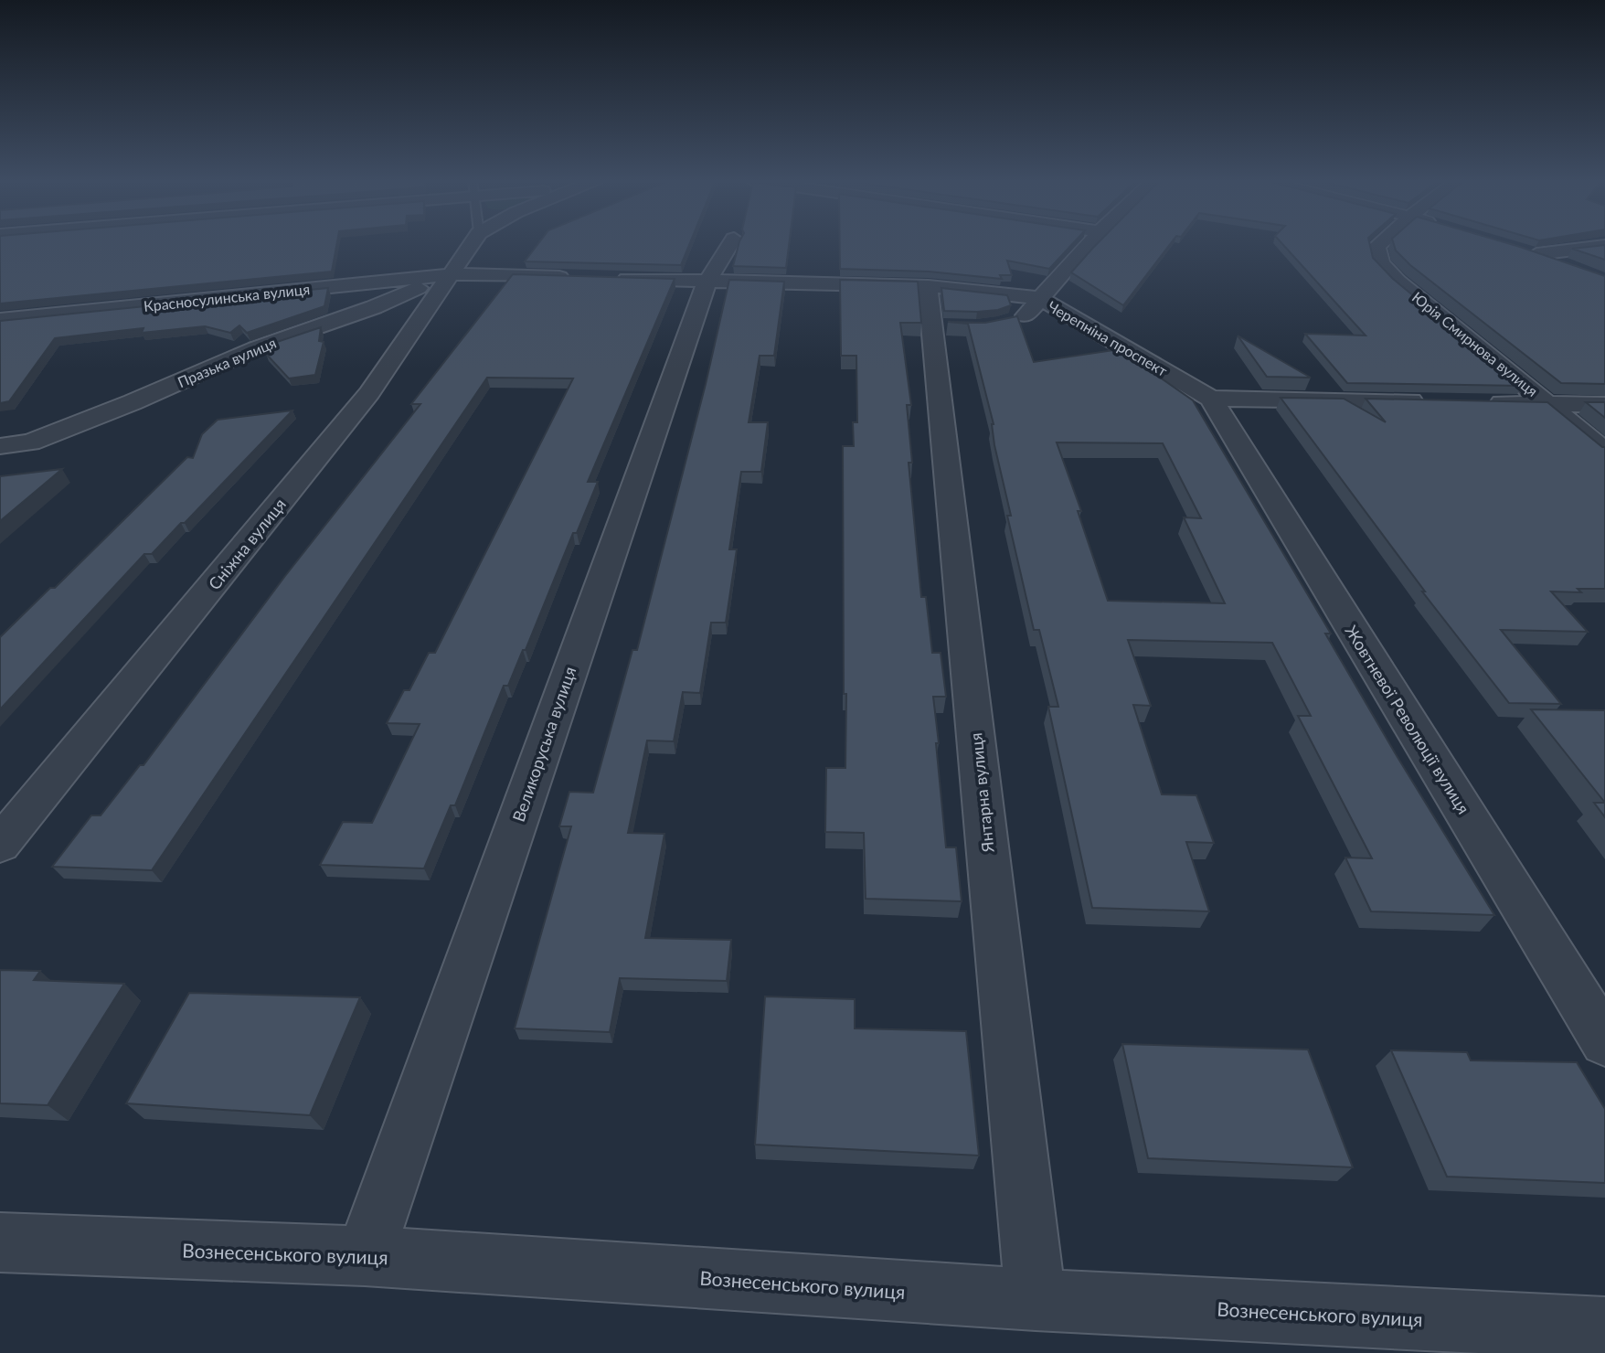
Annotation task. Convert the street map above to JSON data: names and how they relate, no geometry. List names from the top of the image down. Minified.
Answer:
{"streets":{"street":["Красносулинська вулиця","Черепніна проспект","Юрія Смирнова вулиця","Празька вулиця","Сніжна вулиця","Жовтневої Революції вулиця","Великоруська вулиця","Янтарна вулиця","Вознесенського вулиця"]},"crossings":[["Красносулинська вулиця","Празька вулиця"],["Красносулинська вулиця","Сніжна вулиця"],["Черепніна проспект","Жовтневої Революції вулиця"],["Черепніна проспект","Великоруська вулиця"],["Черепніна проспект","Янтарна вулиця"],["Празька вулиця","Сніжна вулиця"],["Великоруська вулиця","Вознесенського вулиця"],["Янтарна вулиця","Вознесенського вулиця"]]}
